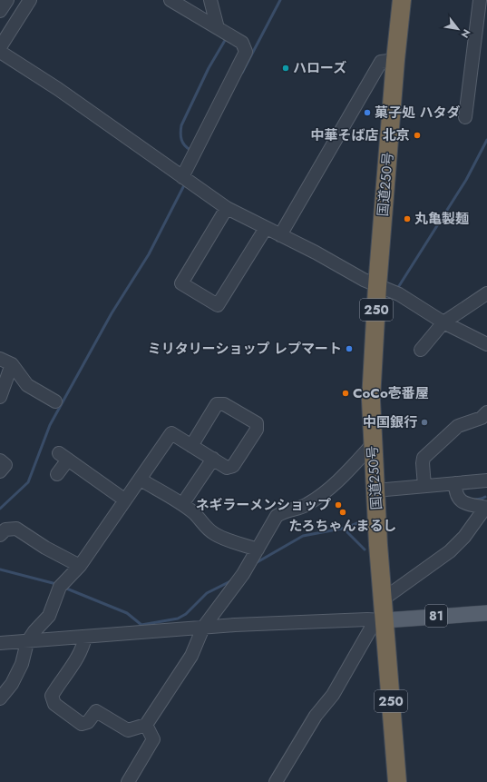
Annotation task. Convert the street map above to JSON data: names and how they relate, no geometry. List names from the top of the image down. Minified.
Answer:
{"streets":{"highway":["国道250号","250"],"main road":["81"]},"crossings":[["国道250号","81"]],"places":["ハローズ","菓子処 ハタダ","中華そば店 北京","丸亀製麺","ミリタリーショップ レプマート","CoCo壱番屋","中国銀行","ネギラーメンショップ","たろちゃんまるし"],"north":"bottom right"}
